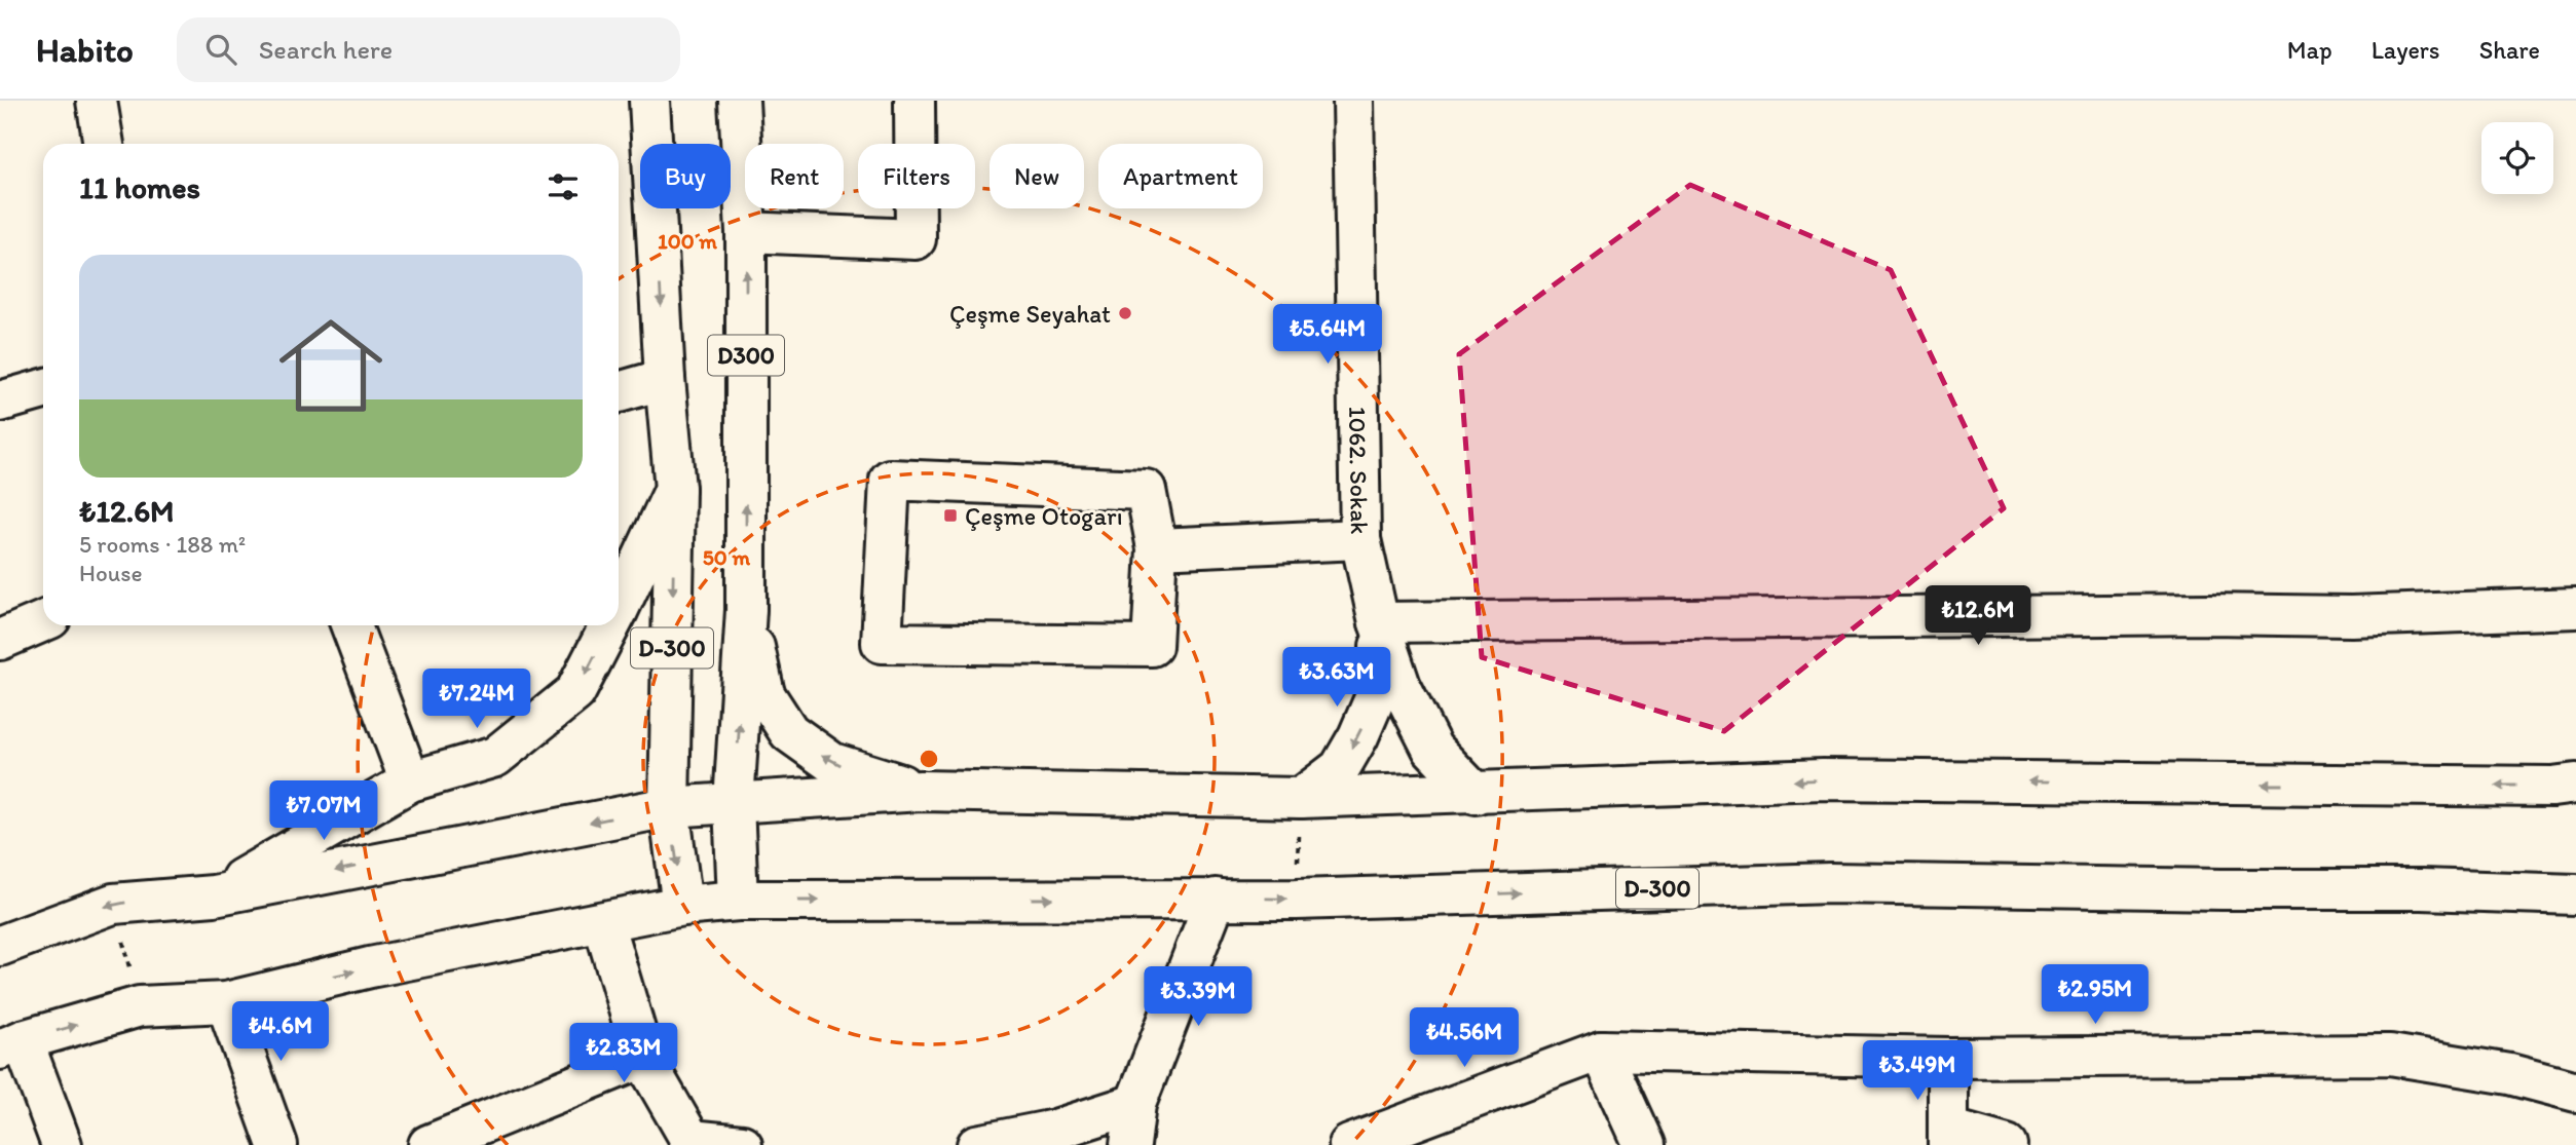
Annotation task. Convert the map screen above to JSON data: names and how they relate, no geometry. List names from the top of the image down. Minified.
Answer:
{"streets":{"main road":["D300","1062. Sokak","D-300"]},"crossings":[["D300","D-300"]],"places":{"other":["Çeşme Seyahat"],"transit":["Çeşme Otogarı"]},"page":{"header":"Habito","search":"Search here","nav":["Map","Layers","Share"],"chip":["Buy","Rent","Filters","New","Apartment"],"heading":"11 homes","list":[{"name":"₺12.6M","note":"5 rooms · 188 m² · House"}],"price":["₺5.64M","₺12.6M","₺3.63M","₺7.24M","₺7.07M","₺2.95M","₺3.39M","₺4.6M","₺4.56M","₺2.83M","₺3.49M"]},"rings":["100 m","50 m"]}
